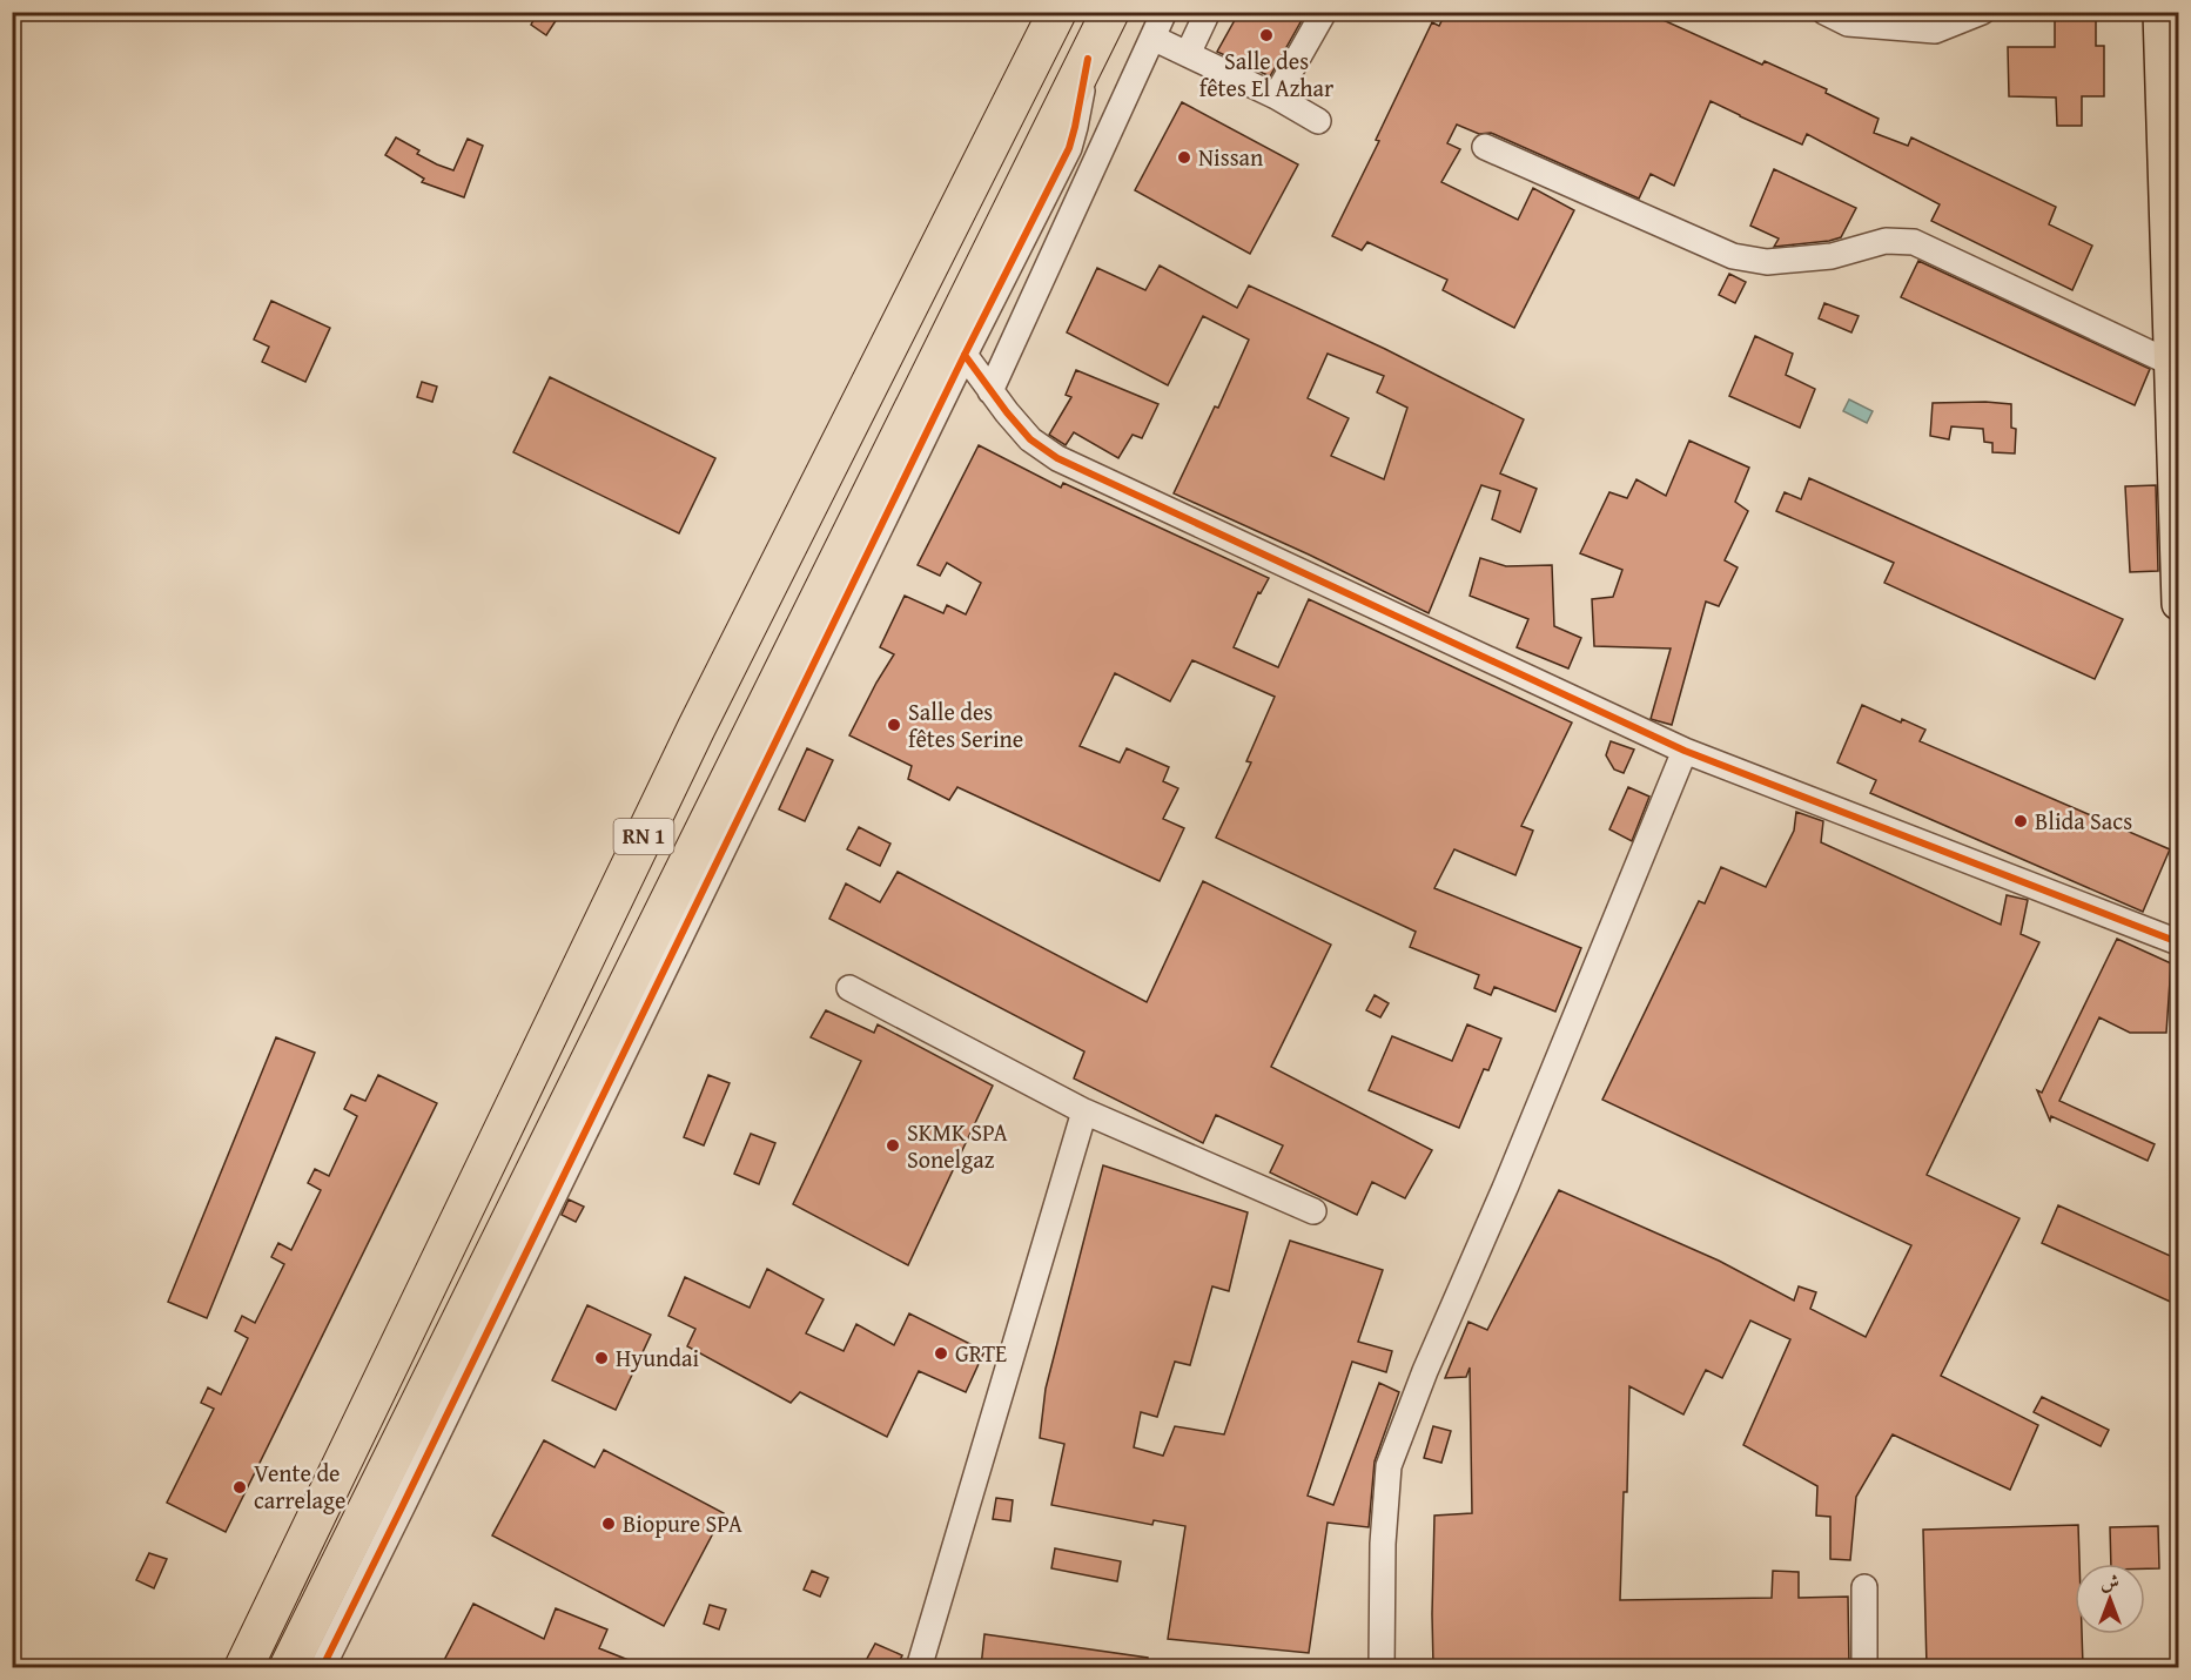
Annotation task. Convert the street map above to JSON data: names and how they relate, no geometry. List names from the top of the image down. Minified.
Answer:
{"streets":{"highway":["RN 1"]},"places":["Salle des fêtes El Azhar","Nissan","Salle des fêtes Serine","Blida Sacs","SKMK SPA Sonelgaz","GRTE","Hyundai","Vente de carrelage","Biopure SPA"],"north":"top"}
